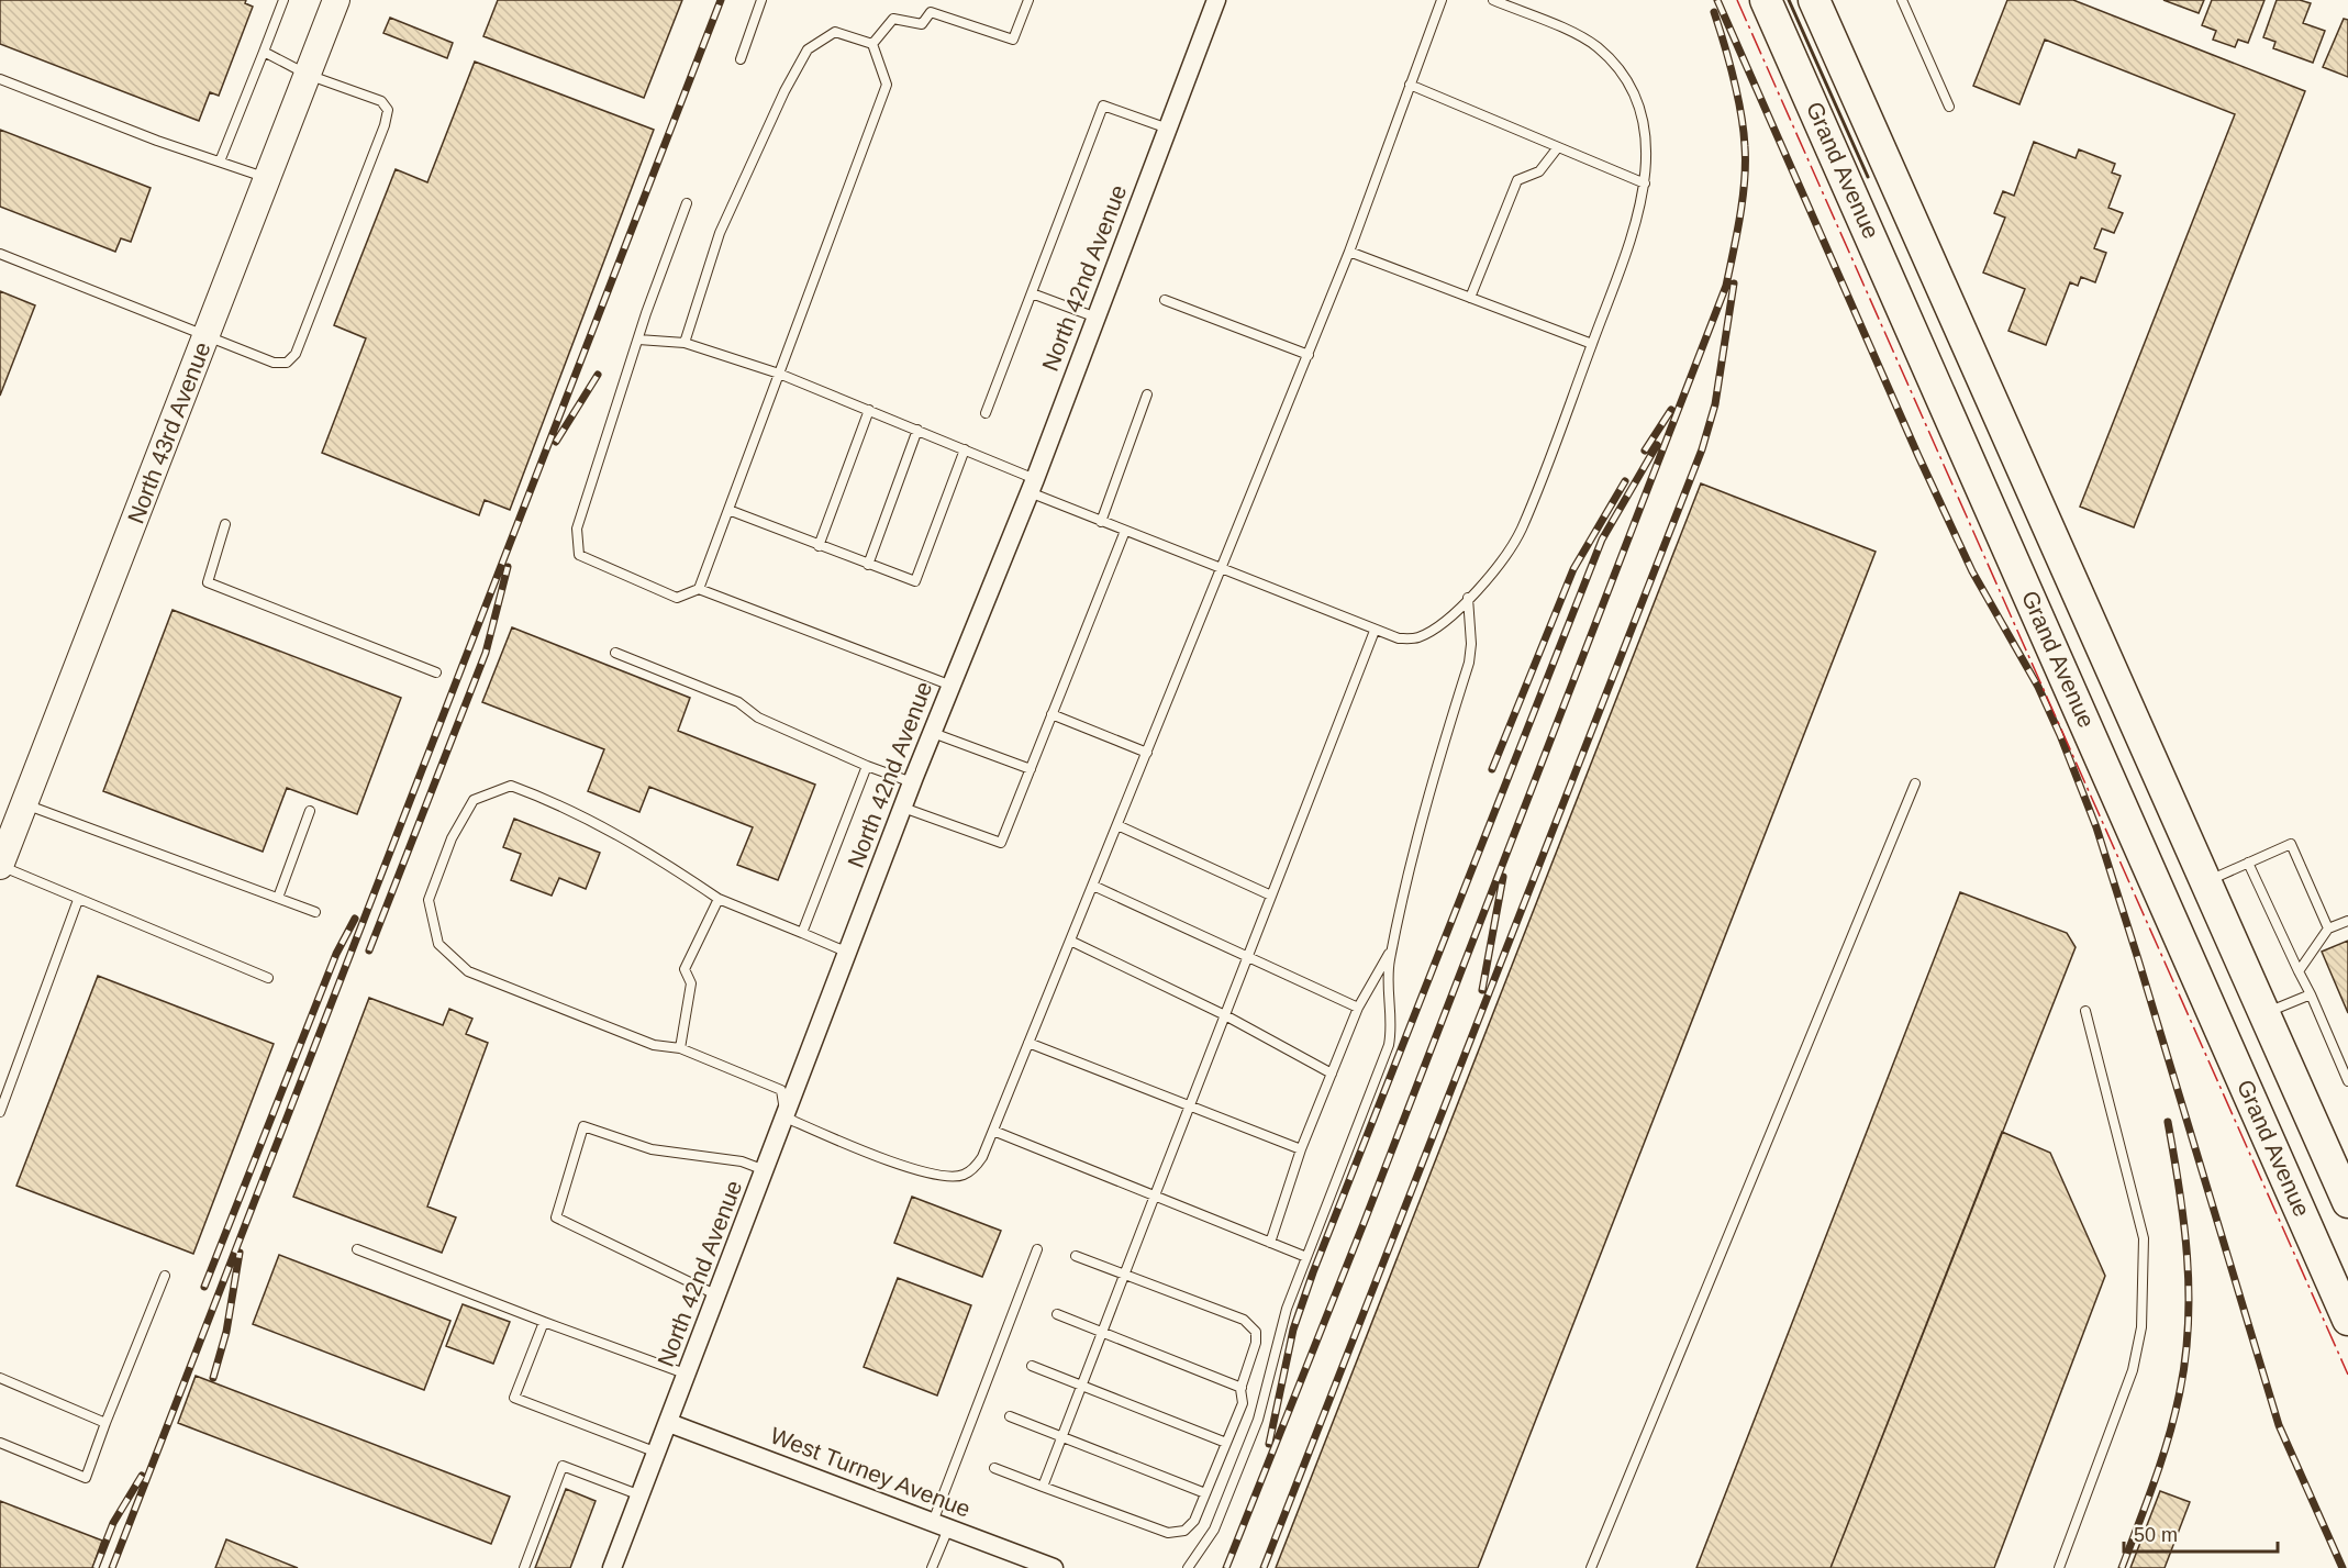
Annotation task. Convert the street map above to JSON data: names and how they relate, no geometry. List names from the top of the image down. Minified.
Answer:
{"streets":{"highway":["Grand Avenue"],"main road":["North 43rd Avenue"],"street":["North 42nd Avenue","West Turney Avenue"]},"crossings":[["North 42nd Avenue","West Turney Avenue"]],"scale_bar":"50 m"}
